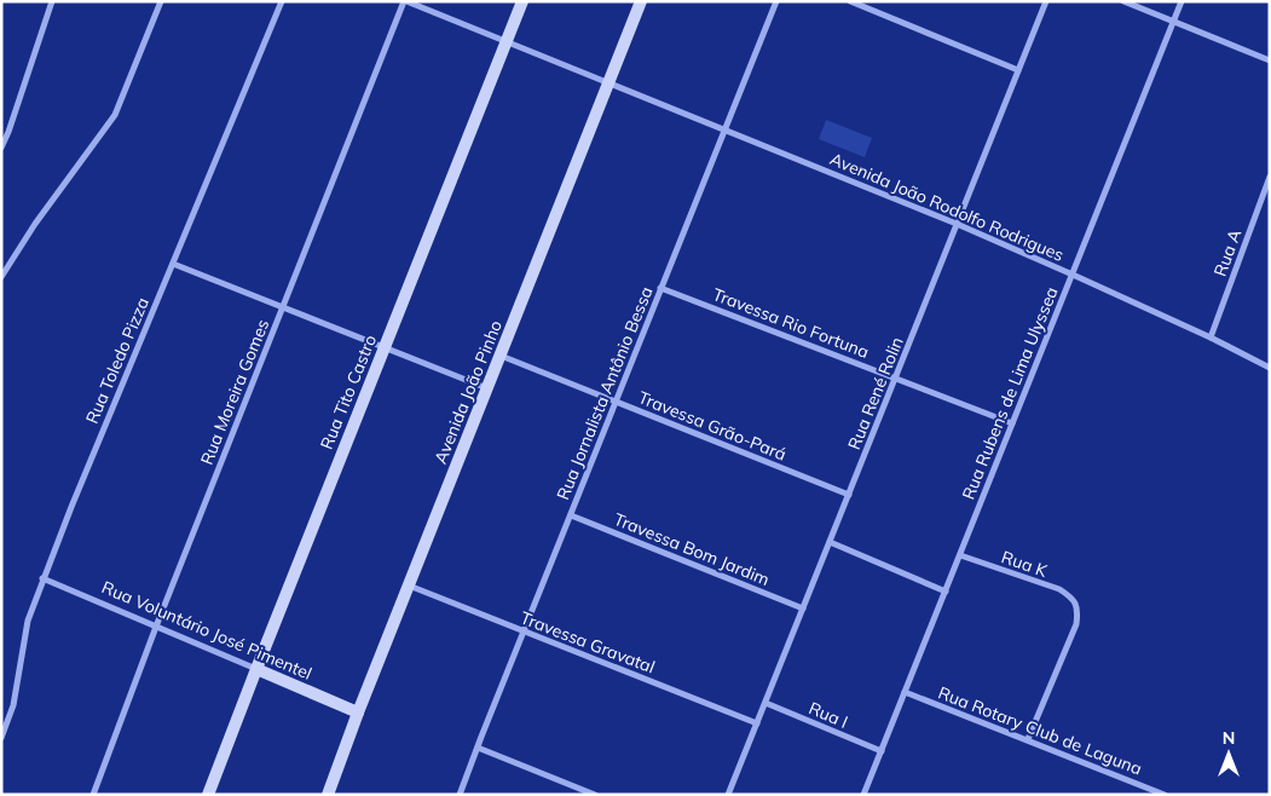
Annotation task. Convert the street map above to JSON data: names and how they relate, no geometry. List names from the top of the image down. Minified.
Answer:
{"streets":{"main road":["Rua Tito Castro","Avenida João Pinho","Rua Voluntário José Pimentel"],"street":["Avenida João Rodolfo Rodrigues","Rua A","Travessa Rio Fortuna","Rua Toledo Pizza","Rua Moreira Gomes","Rua Jornalista Antônio Bessa","Rua René Rolin","Rua Rubens de Lima Ulyssea","Travessa Grão-Pará","Travessa Bom Jardim","Rua K","Travessa Gravatal","Rua I","Rua Rotary Club de Laguna"]},"crossings":[["Avenida João Rodolfo Rodrigues","Rua A"],["Avenida João Rodolfo Rodrigues","Rua Moreira Gomes"],["Avenida João Rodolfo Rodrigues","Rua Tito Castro"],["Avenida João Rodolfo Rodrigues","Avenida João Pinho"],["Avenida João Rodolfo Rodrigues","Rua Jornalista Antônio Bessa"],["Avenida João Rodolfo Rodrigues","Rua René Rolin"],["Avenida João Rodolfo Rodrigues","Rua Rubens de Lima Ulyssea"],["Travessa Rio Fortuna","Rua Jornalista Antônio Bessa"],["Travessa Rio Fortuna","Rua René Rolin"],["Travessa Rio Fortuna","Rua Rubens de Lima Ulyssea"],["Rua Toledo Pizza","Rua Voluntário José Pimentel"],["Rua Moreira Gomes","Rua Voluntário José Pimentel"],["Rua Tito Castro","Rua Voluntário José Pimentel"],["Avenida João Pinho","Travessa Grão-Pará"],["Avenida João Pinho","Rua Voluntário José Pimentel"],["Avenida João Pinho","Travessa Gravatal"],["Rua Jornalista Antônio Bessa","Travessa Grão-Pará"],["Rua Jornalista Antônio Bessa","Travessa Bom Jardim"],["Rua Jornalista Antônio Bessa","Travessa Gravatal"],["Rua René Rolin","Travessa Grão-Pará"],["Rua René Rolin","Travessa Bom Jardim"],["Rua René Rolin","Travessa Gravatal"],["Rua René Rolin","Rua I"],["Rua Rubens de Lima Ulyssea","Rua K"],["Rua Rubens de Lima Ulyssea","Rua I"],["Rua Rubens de Lima Ulyssea","Rua Rotary Club de Laguna"],["Rua K","Rua Rotary Club de Laguna"]],"north":"top"}
